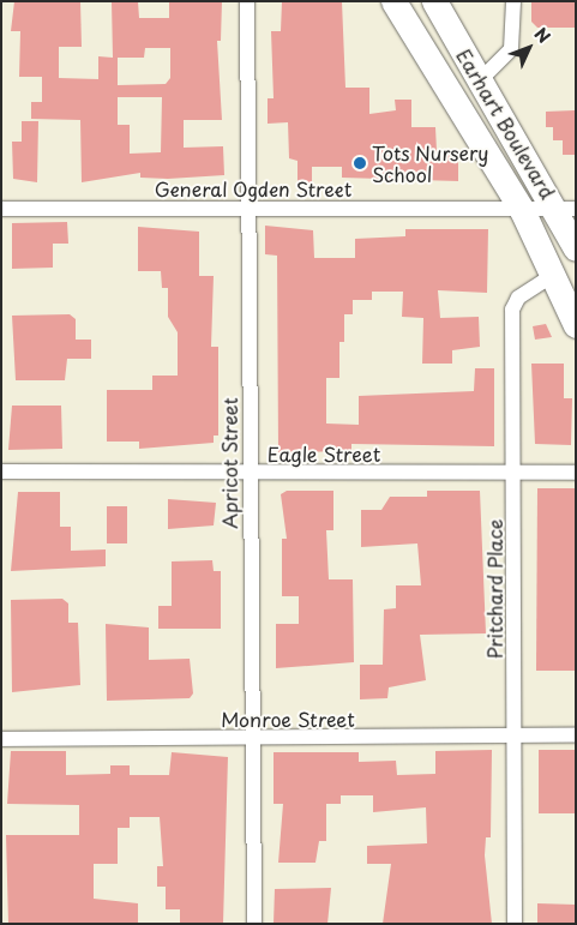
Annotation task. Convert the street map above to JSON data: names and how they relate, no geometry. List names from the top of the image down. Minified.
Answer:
{"streets":{"main road":["Earhart Boulevard"],"street":["General Ogden Street","Eagle Street","Apricot Street","Pritchard Place","Monroe Street"]},"crossings":[["Earhart Boulevard","General Ogden Street"],["Earhart Boulevard","Pritchard Place"],["General Ogden Street","Apricot Street"],["Eagle Street","Apricot Street"],["Eagle Street","Pritchard Place"],["Apricot Street","Monroe Street"],["Pritchard Place","Monroe Street"]],"places":["Tots Nursery School"],"north":"top right"}
